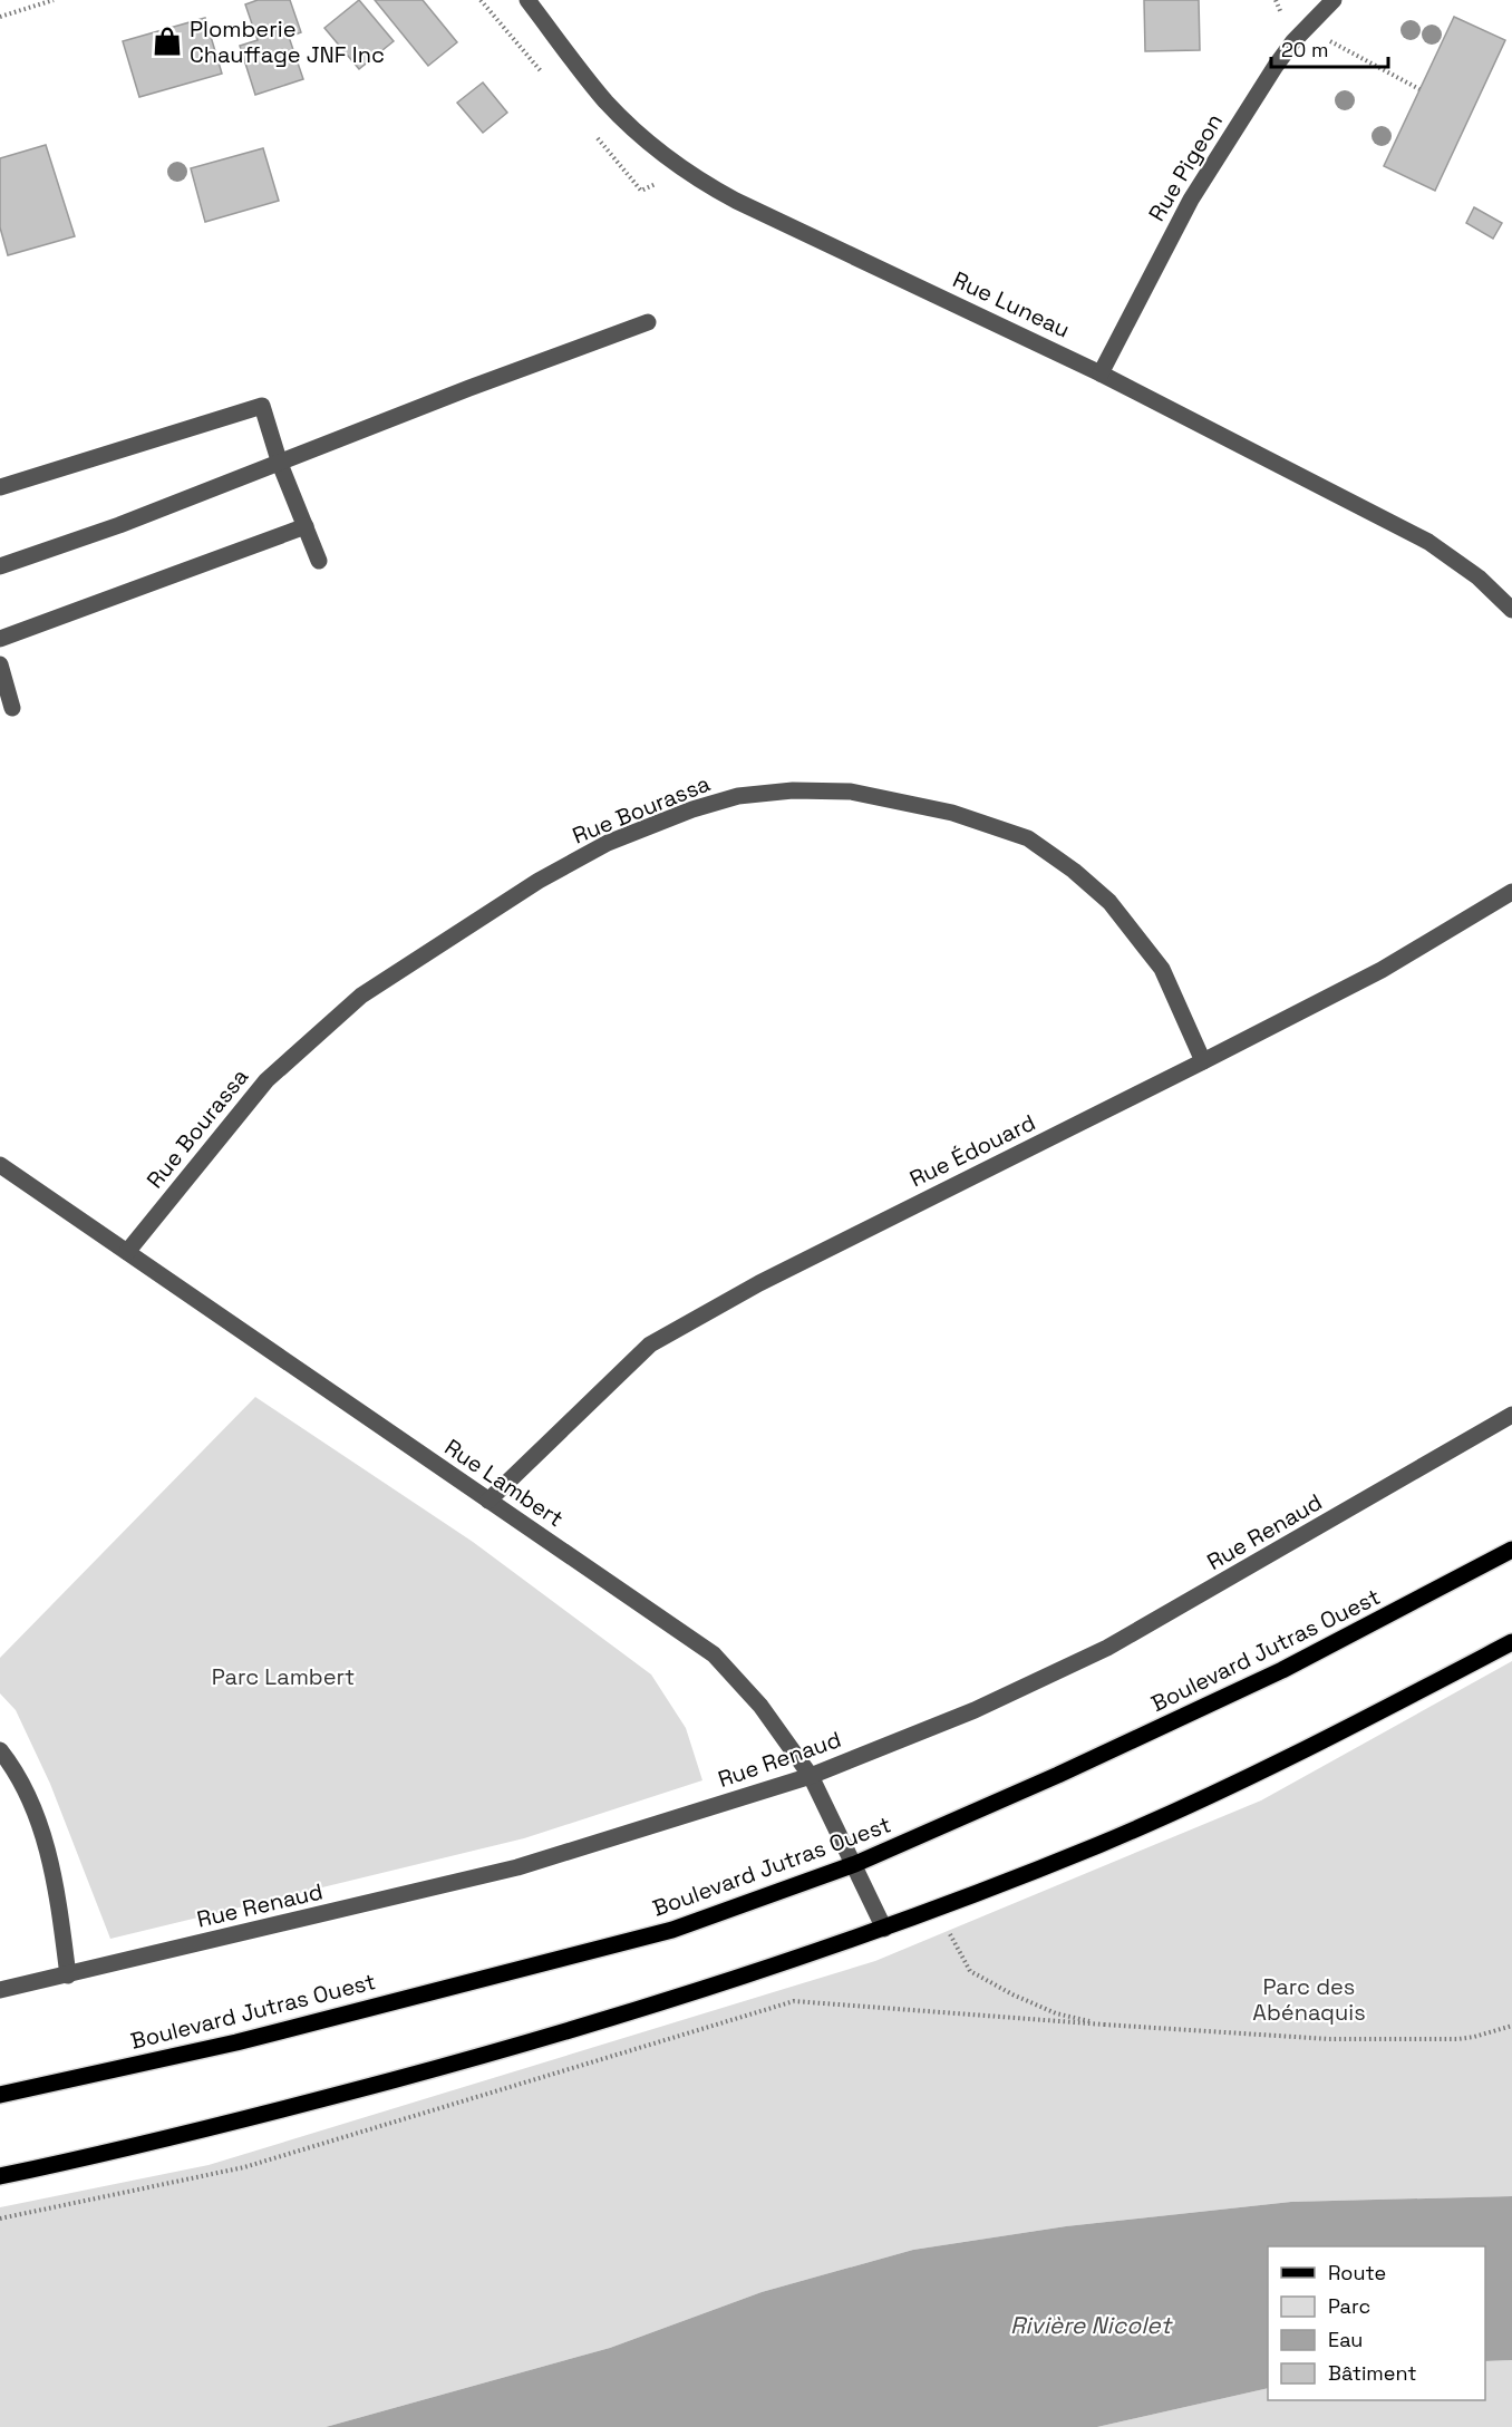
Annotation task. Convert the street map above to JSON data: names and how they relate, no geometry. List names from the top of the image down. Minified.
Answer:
{"streets":{"main road":["Boulevard Jutras Ouest"],"street":["Rue Pigeon","Rue Luneau","Rue Bourassa","Rue Édouard","Rue Lambert","Rue Renaud"]},"crossings":[["Rue Pigeon","Rue Luneau"],["Rue Bourassa","Rue Édouard"],["Rue Bourassa","Rue Lambert"],["Rue Édouard","Rue Lambert"],["Rue Lambert","Rue Renaud"],["Rue Lambert","Boulevard Jutras Ouest"]],"water":["Rivière Nicolet"],"parks":["Parc Lambert","Parc des Abénaquis"],"places":{"shop":["Plomberie Chauffage JNF Inc"]},"legend":["Route","Parc","Eau","Bâtiment"],"scale_bar":"20 m"}
